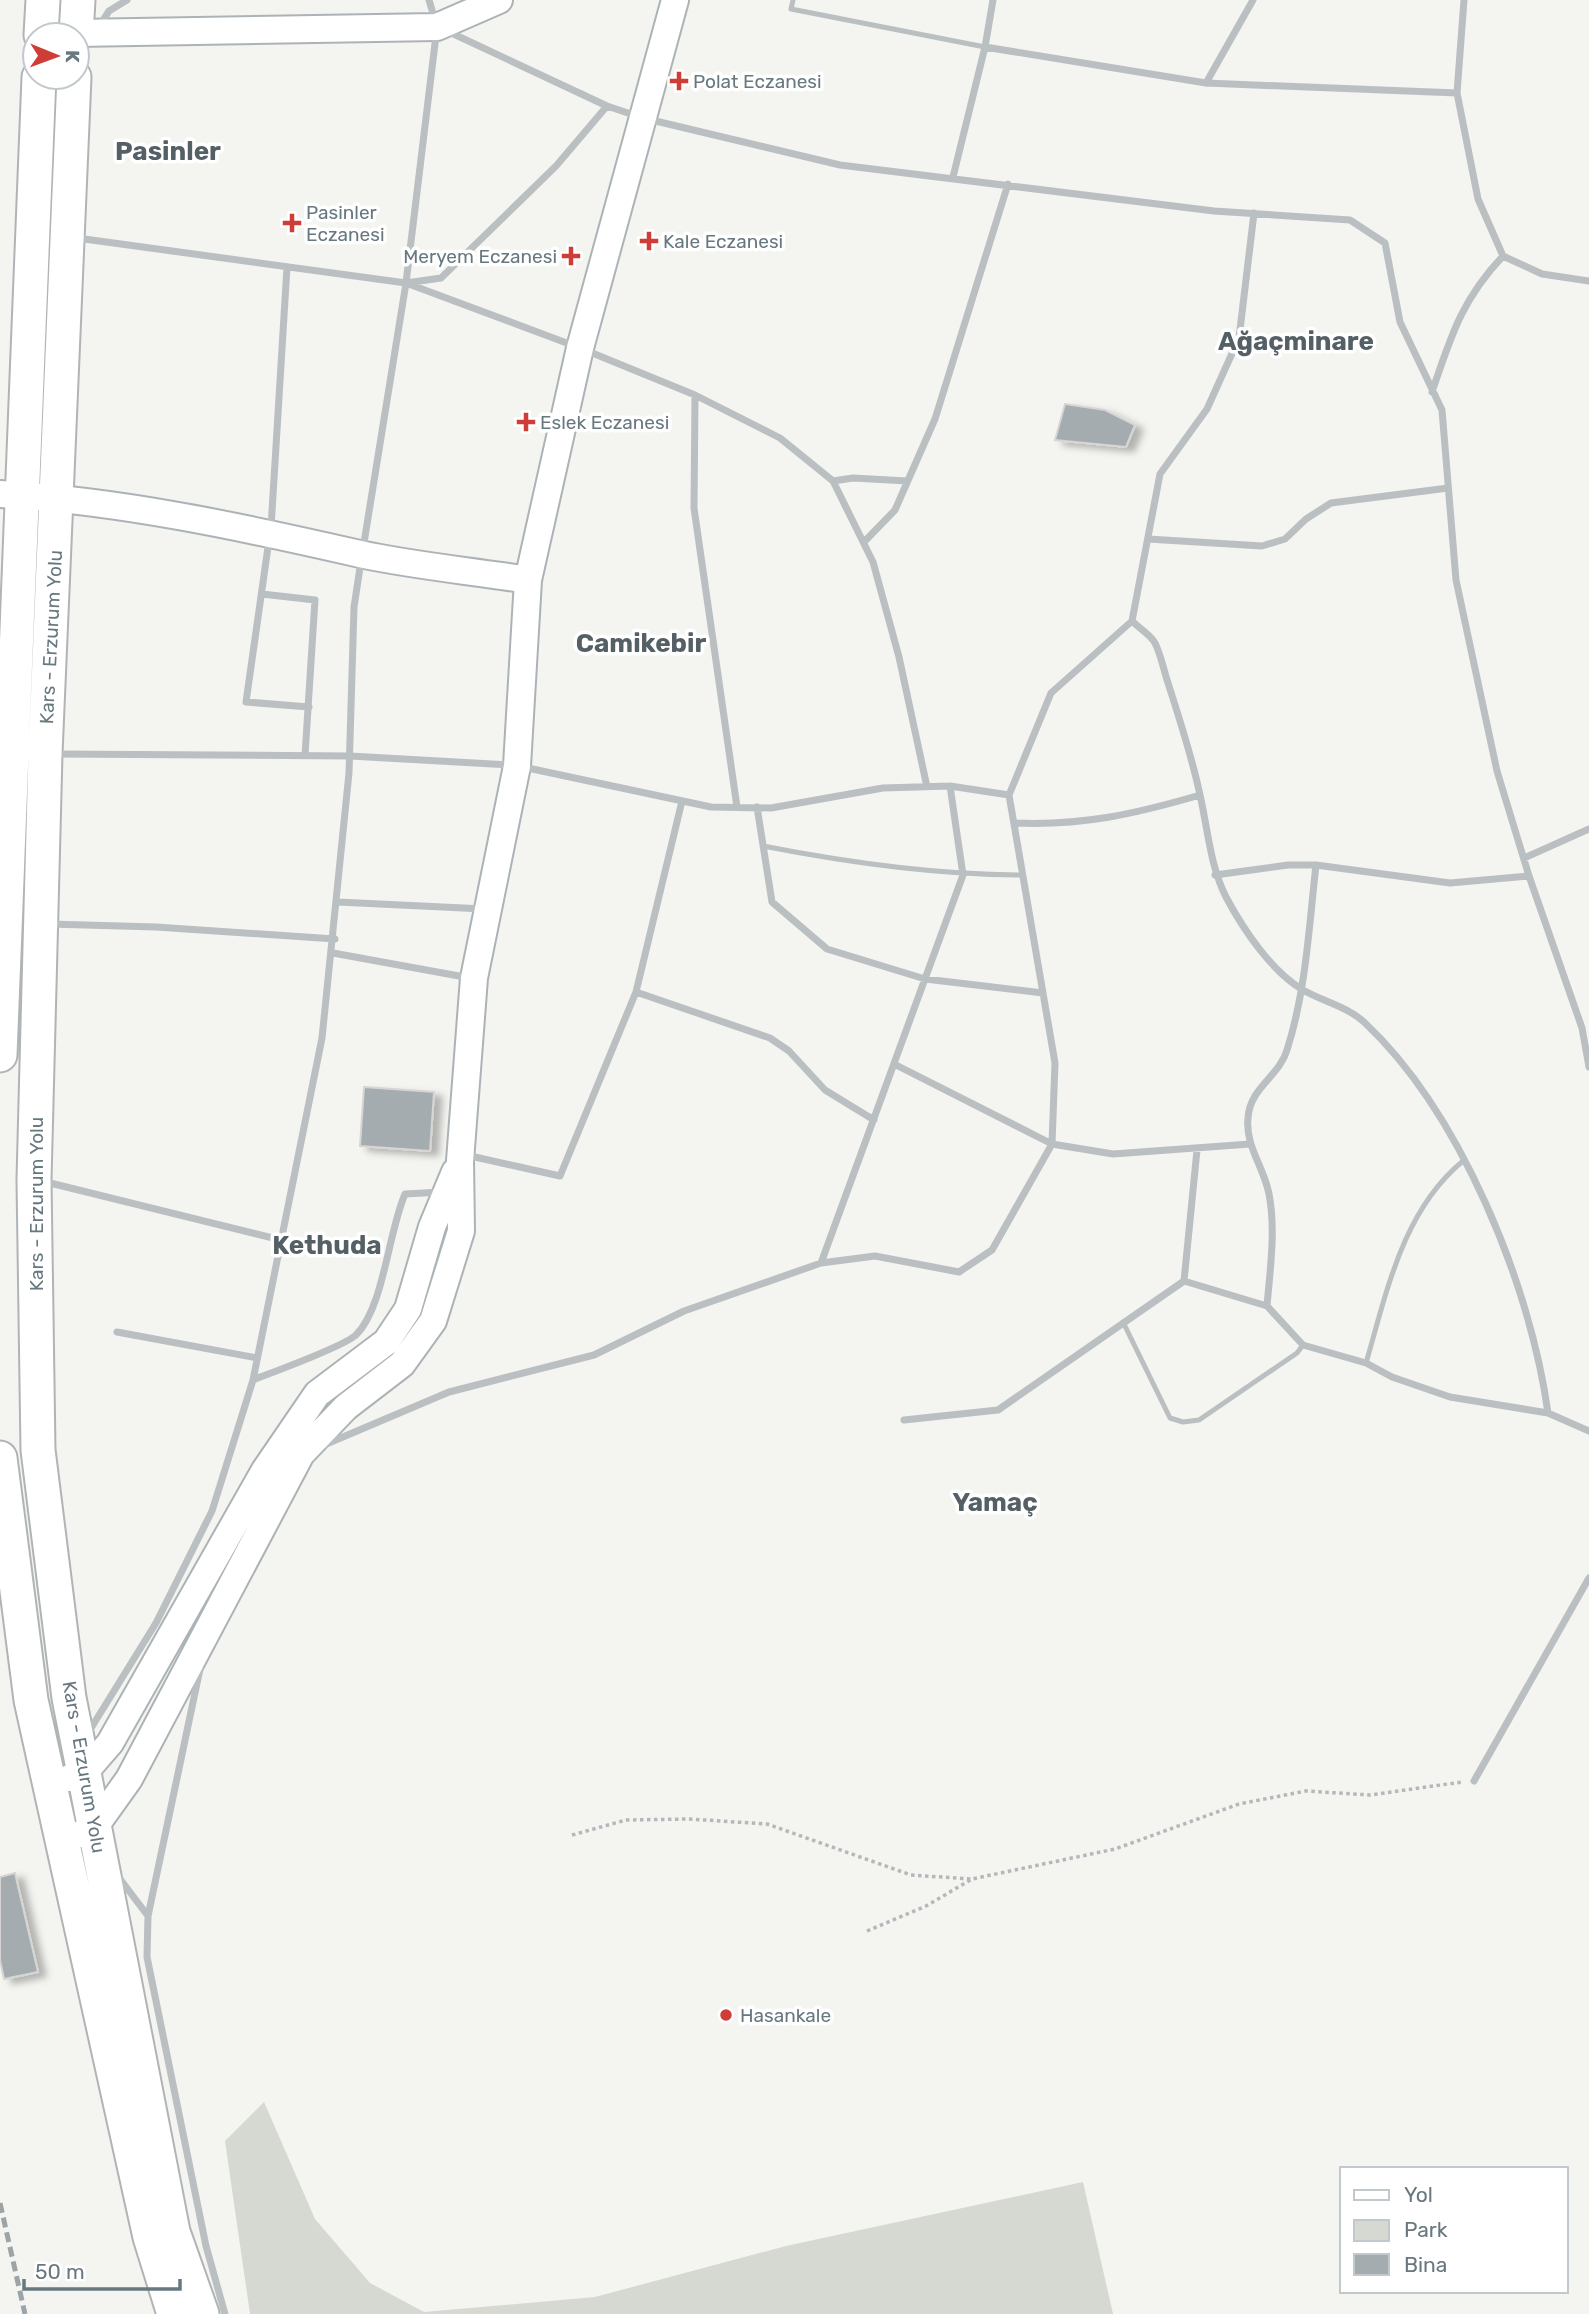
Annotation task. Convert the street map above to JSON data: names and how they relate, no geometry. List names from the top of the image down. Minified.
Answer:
{"streets":{"highway":["Kars - Erzurum Yolu"]},"districts":["Pasinler","Ağaçminare","Camikebir","Kethuda","Yamaç"],"places":{"health":["Polat Eczanesi","Pasinler Eczanesi","Kale Eczanesi","Meryem Eczanesi","Eslek Eczanesi"],"other":["Hasankale"]},"legend":["Yol","Park","Bina"],"scale_bar":"50 m","north":"right"}
